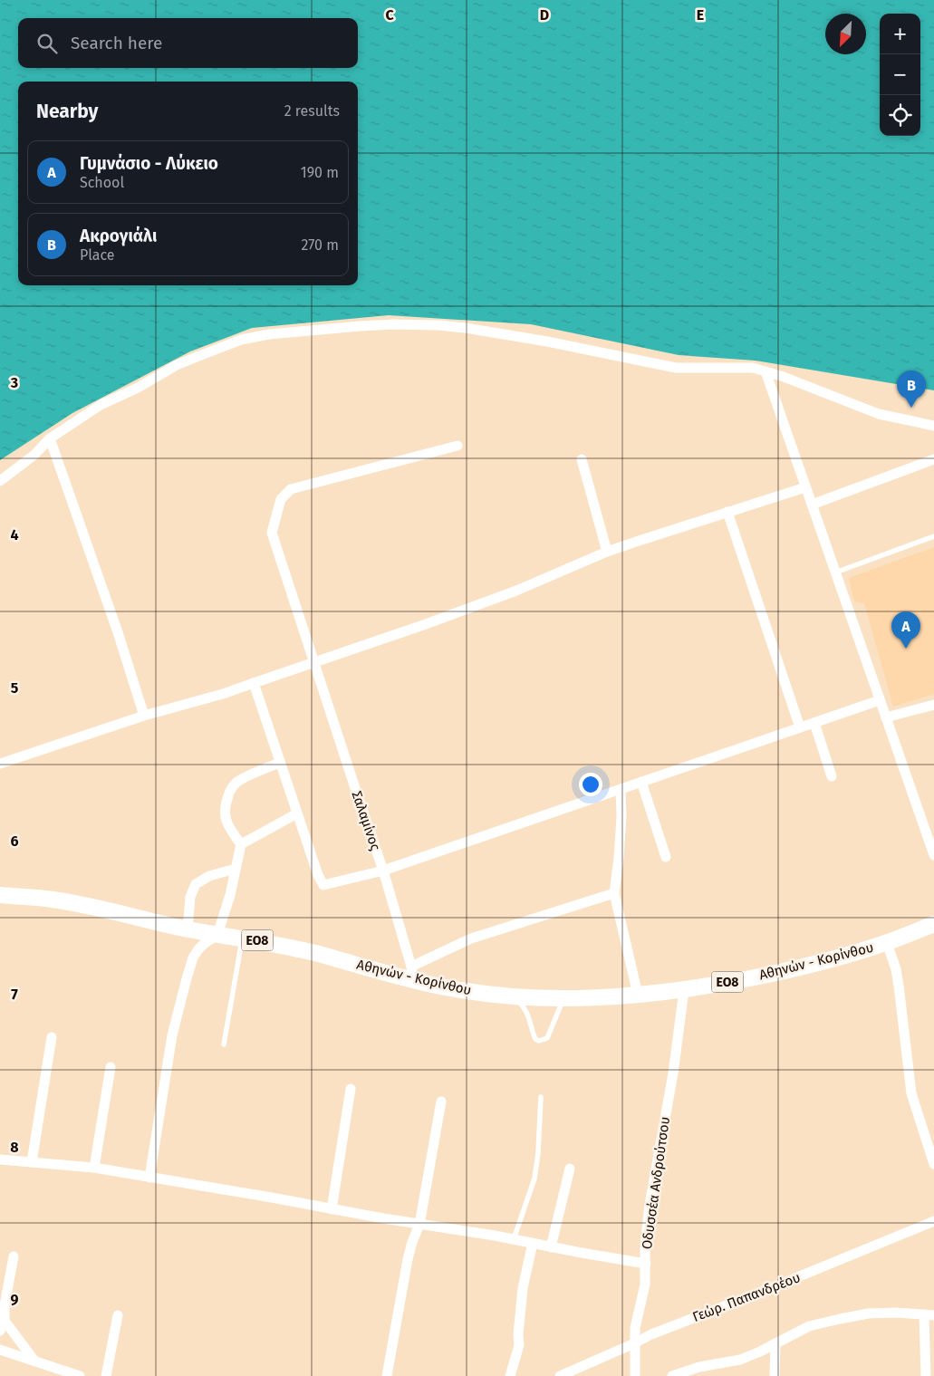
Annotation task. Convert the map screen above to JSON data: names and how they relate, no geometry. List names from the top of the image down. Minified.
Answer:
{"streets":{"main road":["ΕΟ8","Αθηνών - Κορίνθου"],"street":["Σαλαμίνος","Οδυσσέα Ανδρούτσου","Γεώρ. Παπανδρέου"]},"crossings":[["Σαλαμίνος","Αθηνών - Κορίνθου"],["Αθηνών - Κορίνθου","Οδυσσέα Ανδρούτσου"],["Οδυσσέα Ανδρούτσου","Γεώρ. Παπανδρέου"]],"north":"bottom left","page":{"map_buttons":["+","−"],"search":"Search here","heading":["Nearby","2 results"],"list":[{"mark":"A","name":"Γυμνάσιο - Λύκειο","note":"School","value":"190 m"},{"mark":"B","name":"Ακρογιάλι","note":"Place","value":"270 m"}],"pins":["B","A"]},"grid":{"columns":["C","D","E"],"rows":["3","4","5","6","7","8","9"]}}
